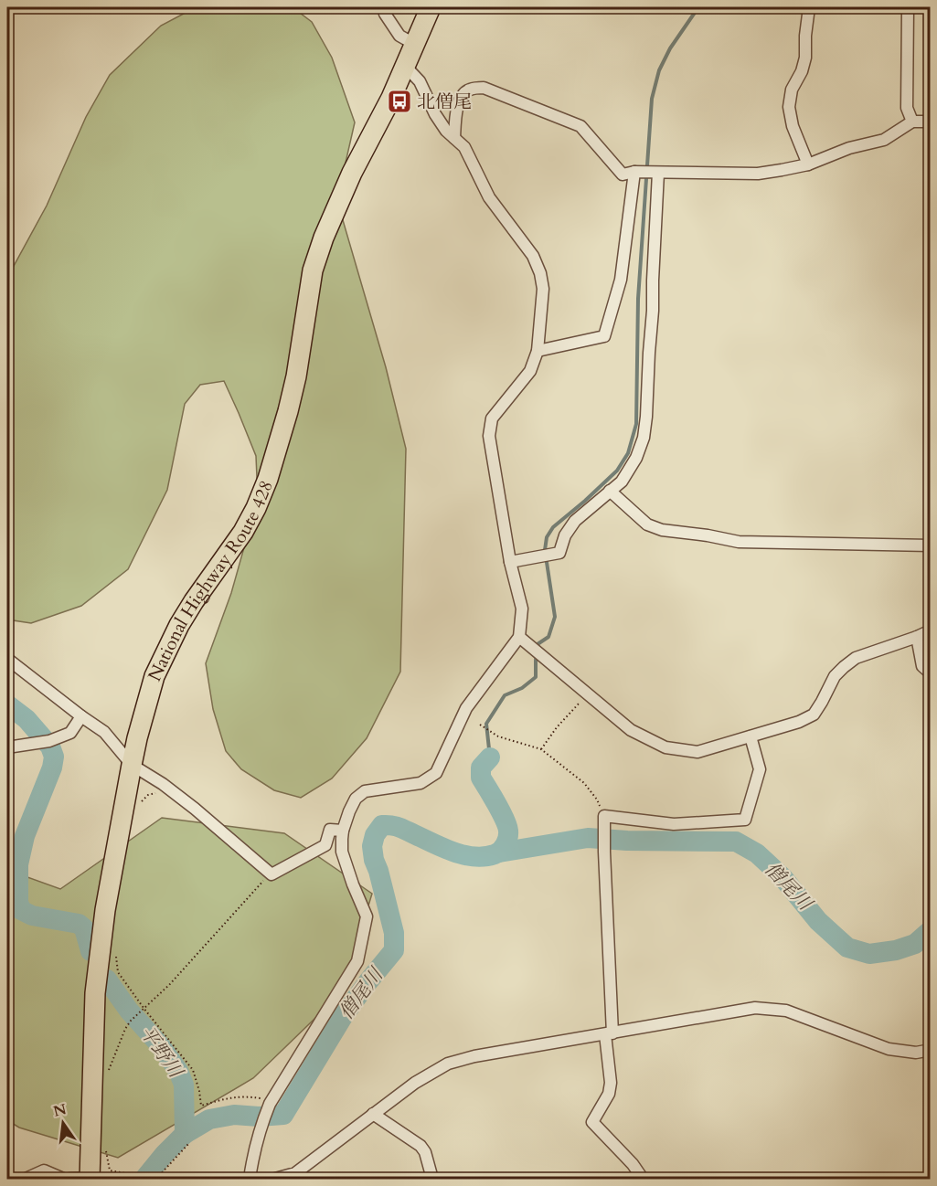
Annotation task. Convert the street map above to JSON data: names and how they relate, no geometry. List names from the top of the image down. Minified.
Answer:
{"streets":{"highway":["National Highway Route 428"]},"water":["僧尾川","平野川"],"places":{"bus stop":["北僧尾"]},"north":"top"}
